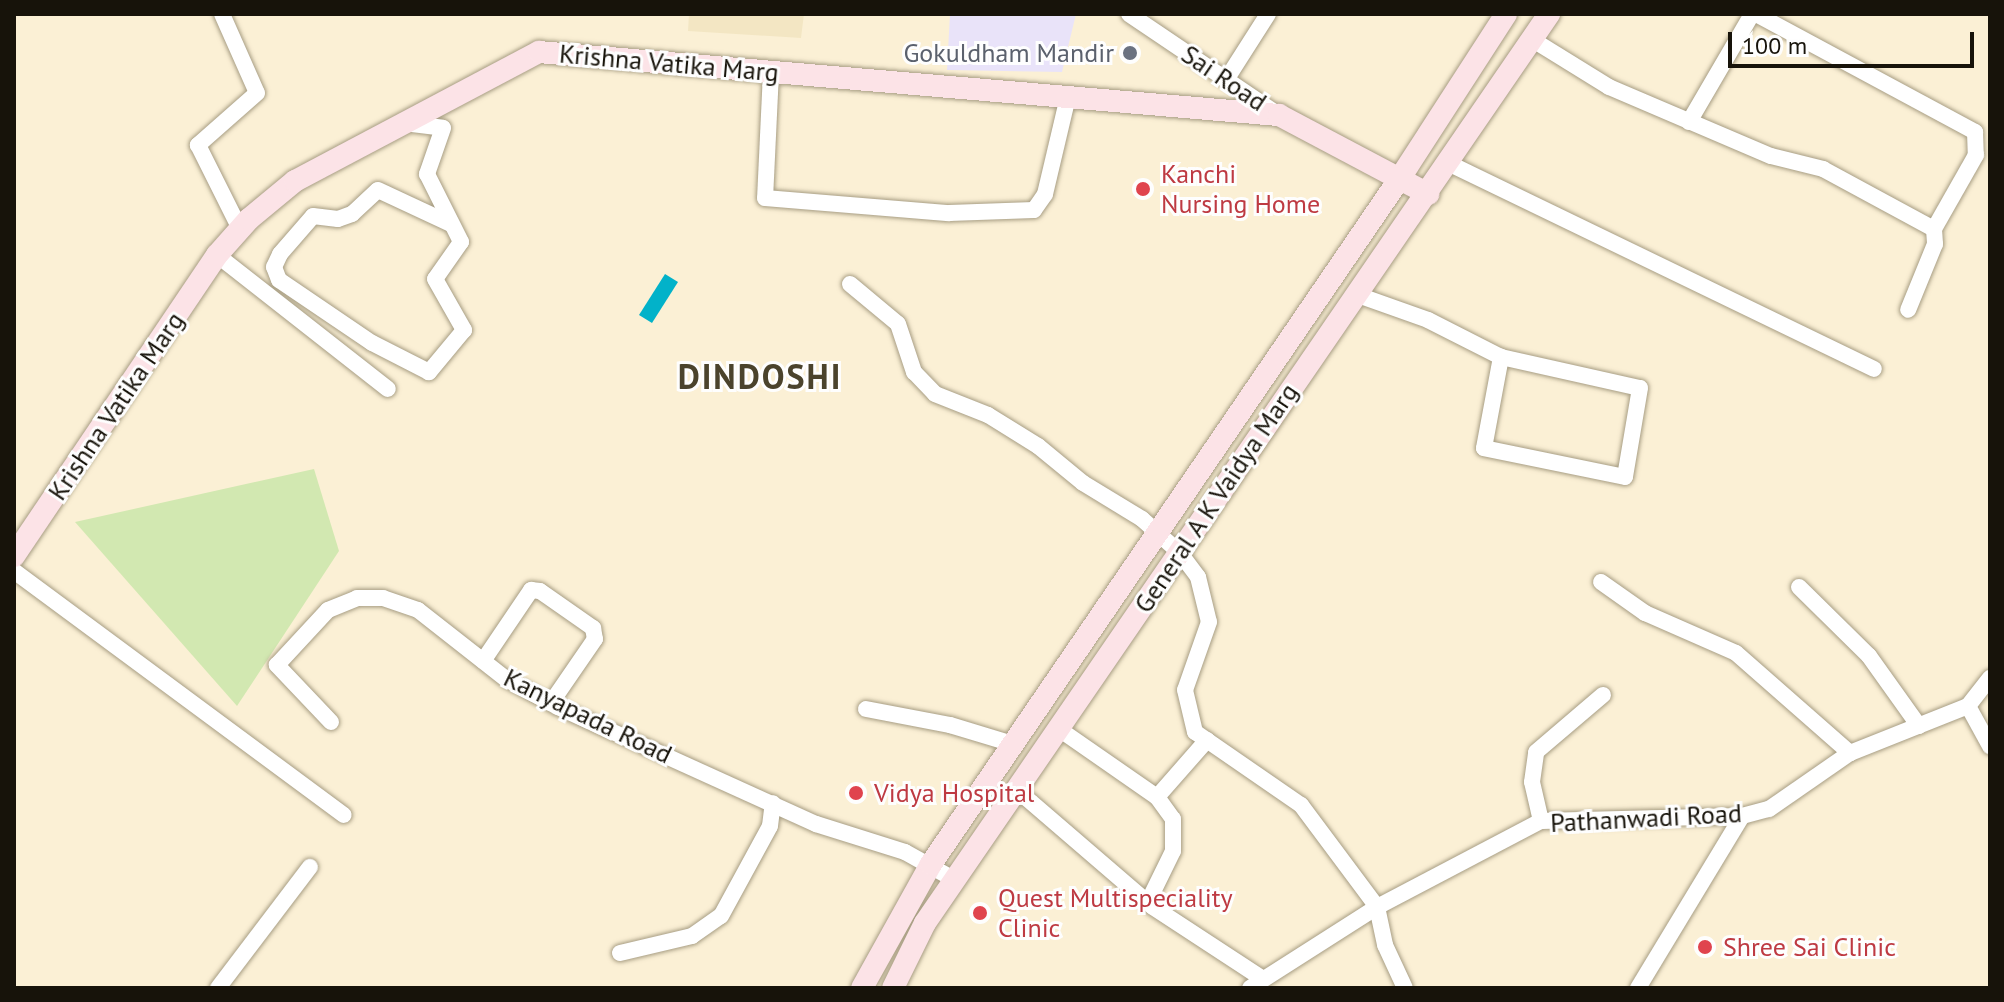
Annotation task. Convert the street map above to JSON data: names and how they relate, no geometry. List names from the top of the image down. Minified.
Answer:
{"streets":{"main road":["Krishna Vatika Marg","General A K Vaidya Marg"],"street":["Sai Road","Kanyapada Road","Pathanwadi Road"]},"crossings":[["Krishna Vatika Marg","Sai Road"],["Krishna Vatika Marg","General A K Vaidya Marg"],["General A K Vaidya Marg","Kanyapada Road"]],"districts":["DINDOSHI"],"places":["Gokuldham Mandir","Kanchi Nursing Home","Vidya Hospital","Quest Multispeciality Clinic","Shree Sai Clinic"],"scale_bar":"100 m"}
